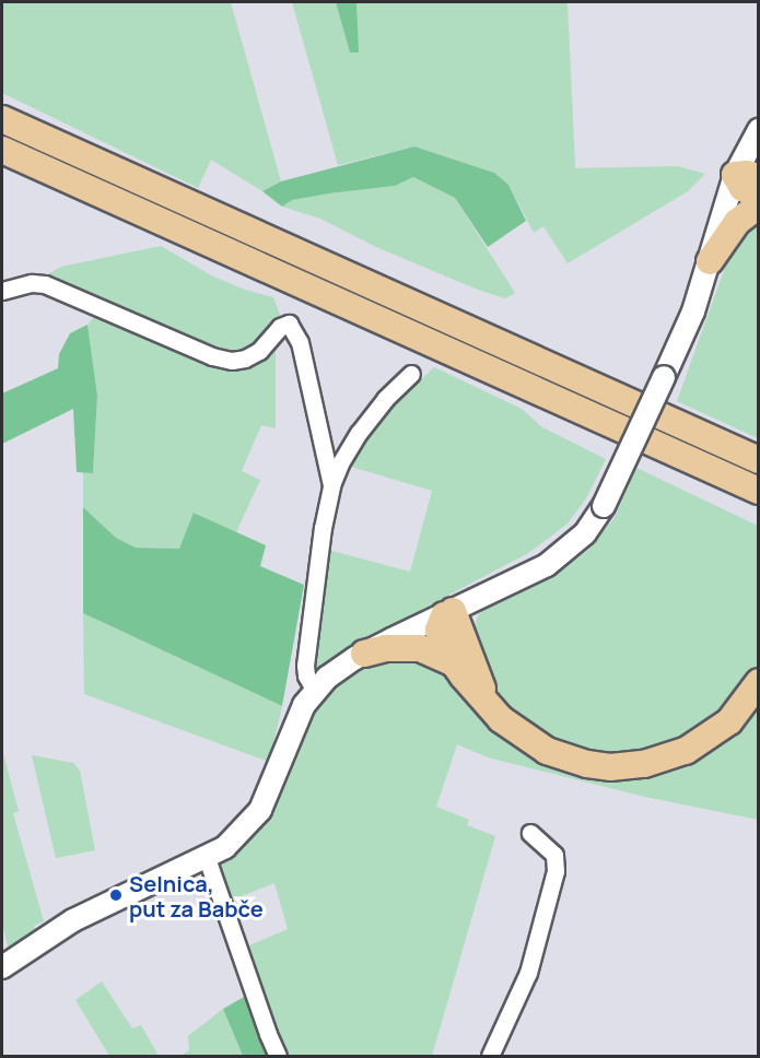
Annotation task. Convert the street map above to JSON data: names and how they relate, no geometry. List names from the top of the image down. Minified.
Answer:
{"places":["Selnica, put za Babče"]}
